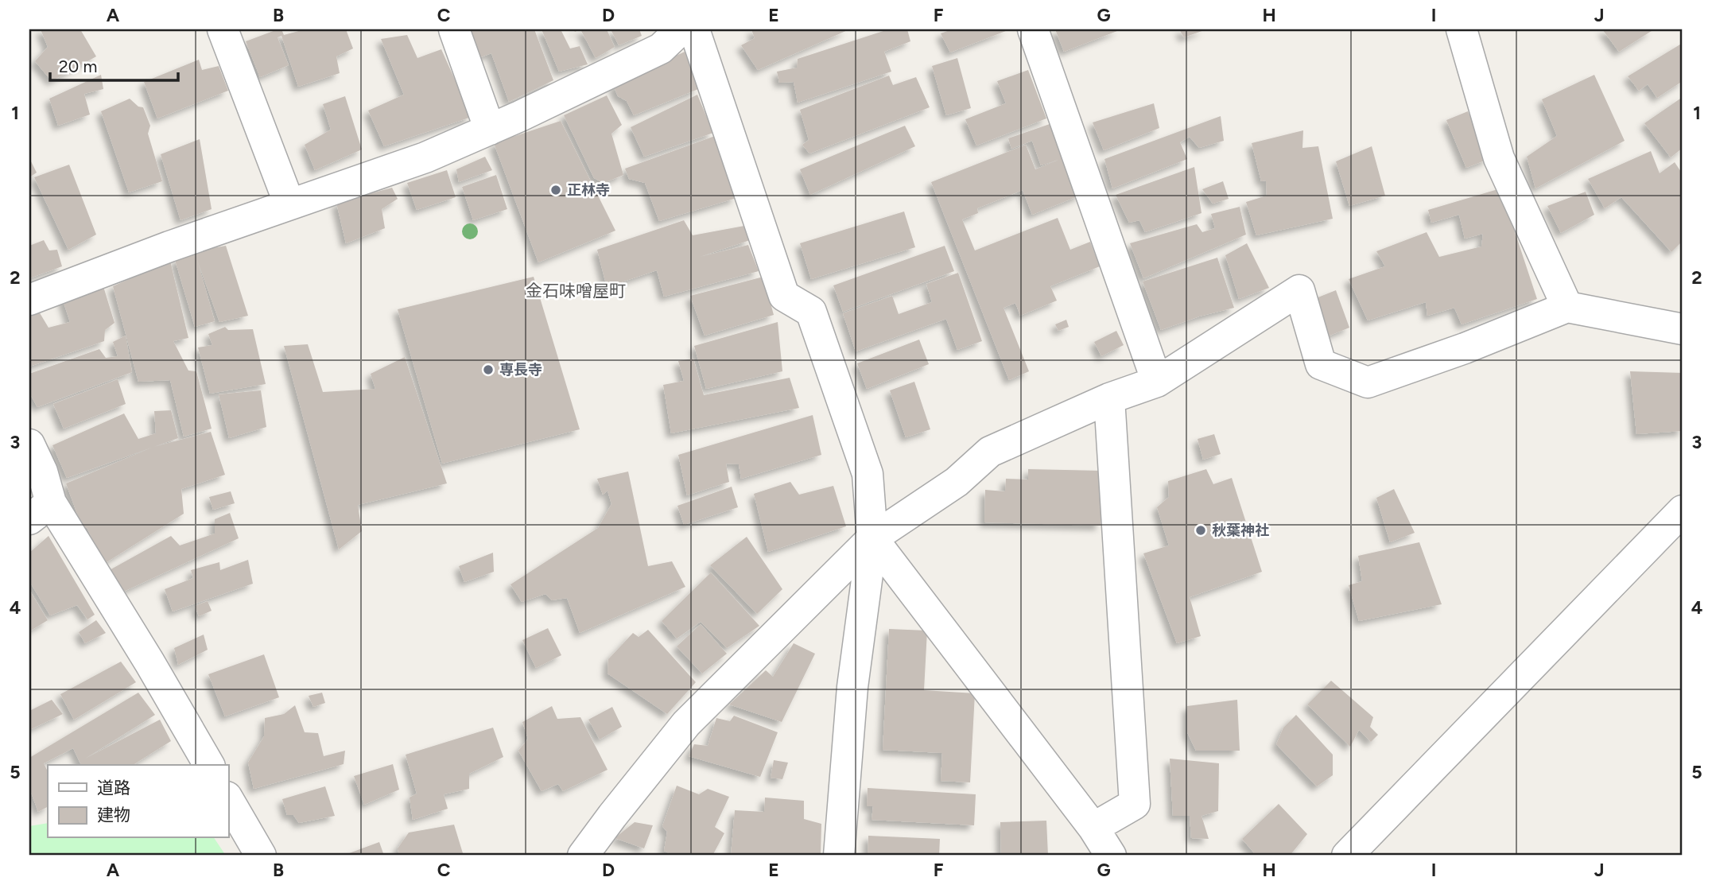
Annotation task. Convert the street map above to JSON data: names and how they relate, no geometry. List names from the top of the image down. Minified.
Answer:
{"districts":["金石味噌屋町"],"places":["正林寺","専長寺","秋葉神社"],"legend":["道路","建物"],"scale_bar":"20 m","grid":{"columns":["A","B","C","D","E","F","G","H","I","J"],"rows":["1","2","3","4","5"]}}
